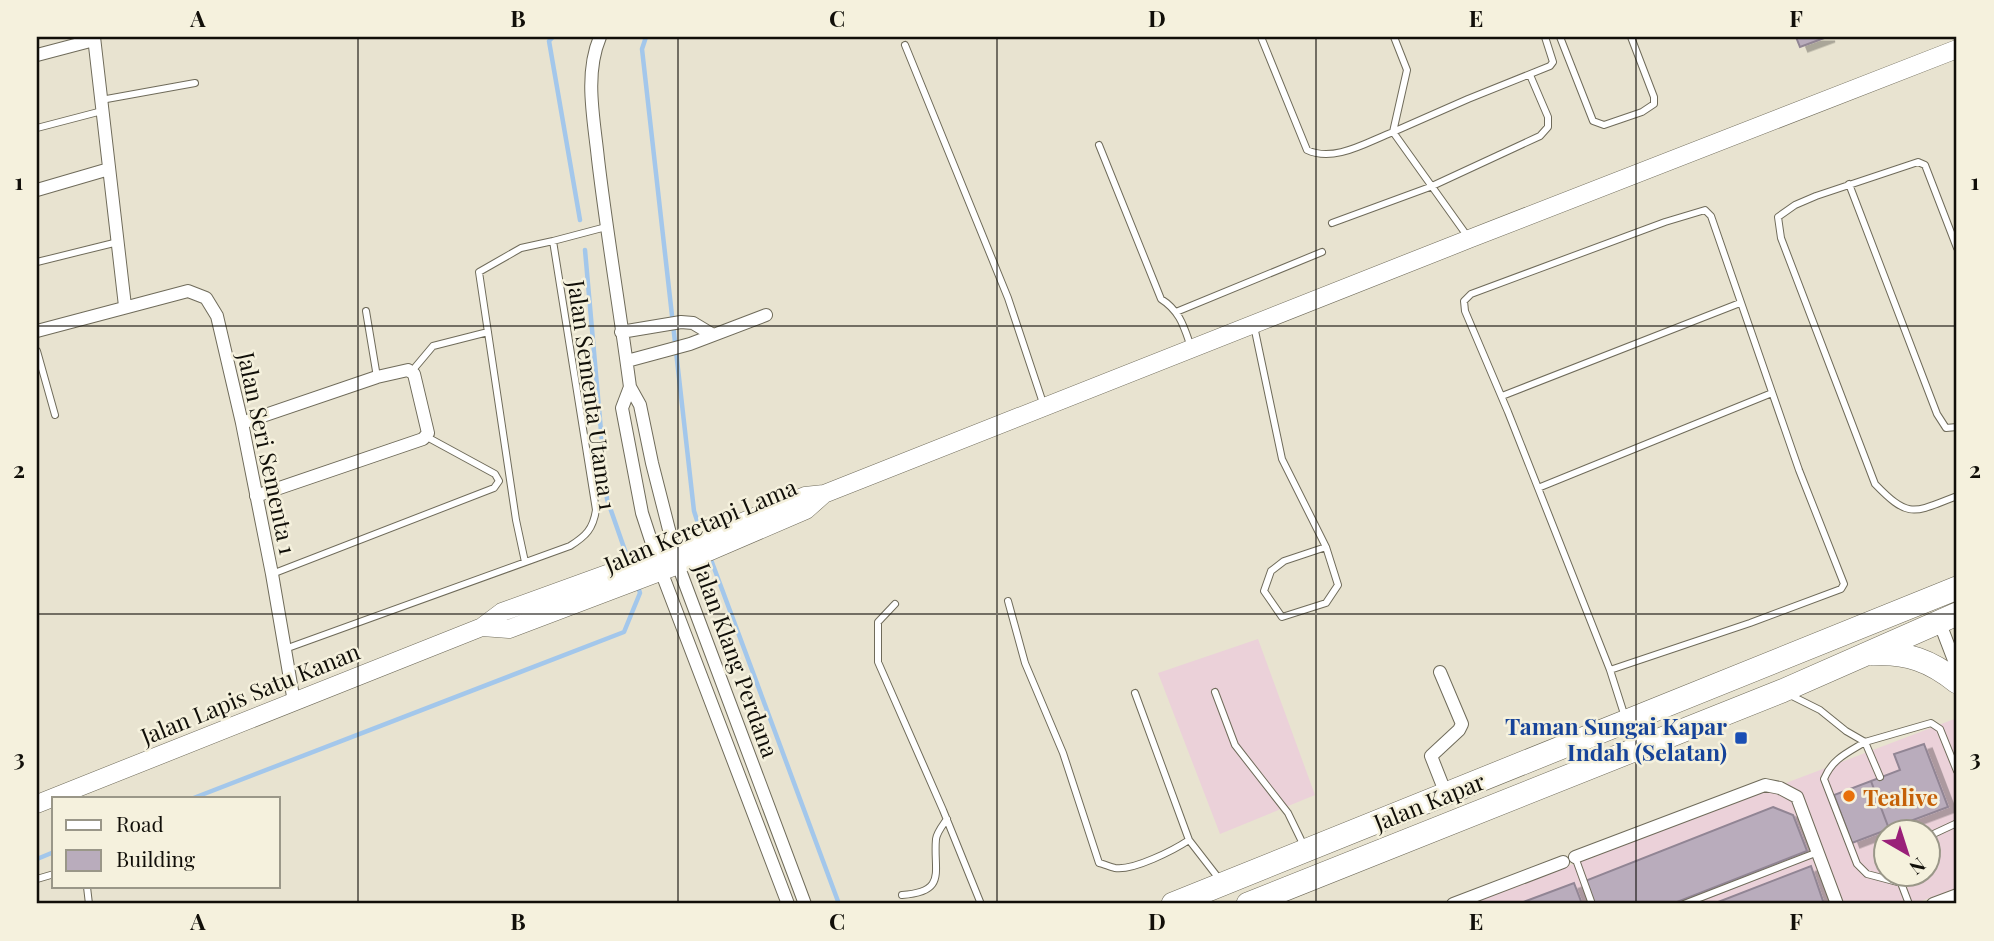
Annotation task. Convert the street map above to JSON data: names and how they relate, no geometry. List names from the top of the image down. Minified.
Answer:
{"streets":{"highway":["Jalan Kapar"],"street":["Jalan Seri Sementa 1","Jalan Keretapi Lama","Jalan Klang Perdana","Jalan Lapis Satu Kanan"],"lane":["Jalan Sementa Utama 1"]},"crossings":[["Jalan Sementa Utama 1","Jalan Seri Sementa 1"],["Jalan Seri Sementa 1","Jalan Lapis Satu Kanan"],["Jalan Keretapi Lama","Jalan Klang Perdana"],["Jalan Keretapi Lama","Jalan Lapis Satu Kanan"]],"places":{"transit":["Taman Sungai Kapar Indah (Selatan)"],"other":["Tealive"]},"legend":["Road","Building"],"north":"bottom right","grid":{"columns":["A","B","C","D","E","F"],"rows":["1","2","3"]}}
